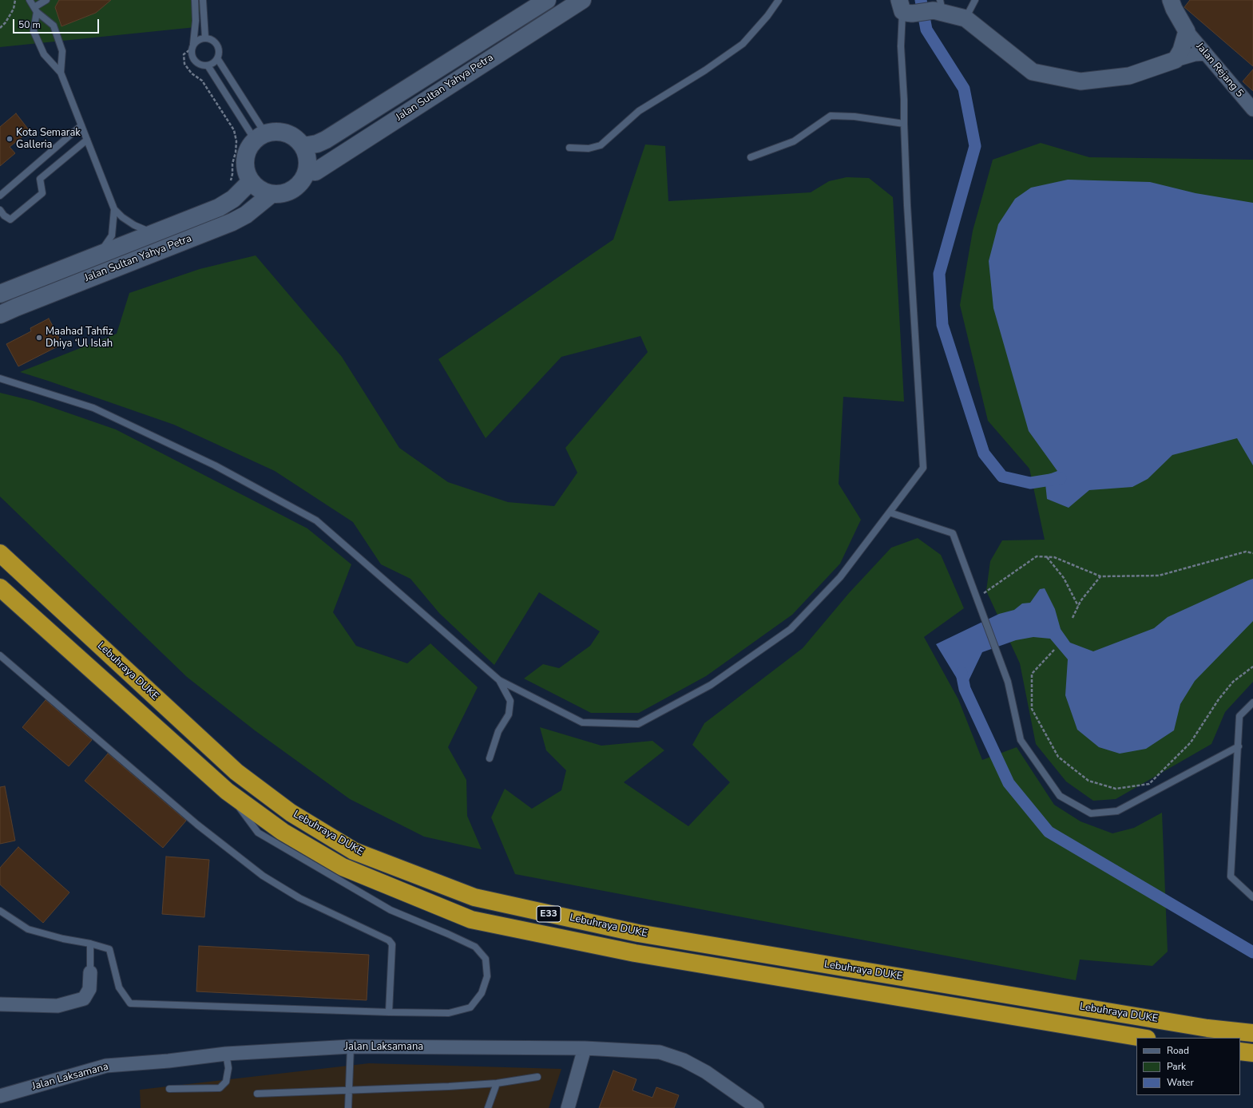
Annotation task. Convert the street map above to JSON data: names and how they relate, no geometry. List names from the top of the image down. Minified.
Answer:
{"streets":{"highway":["Lebuhraya DUKE","E33"],"main road":["Jalan Sultan Yahya Petra"],"street":["Jalan Rejang 5","Jalan Laksamana"]},"places":["Kota Semarak Galleria","Maahad Tahfiz Dhiya ‘Ul Islah"],"legend":["Road","Park","Water"],"scale_bar":"50 m"}
